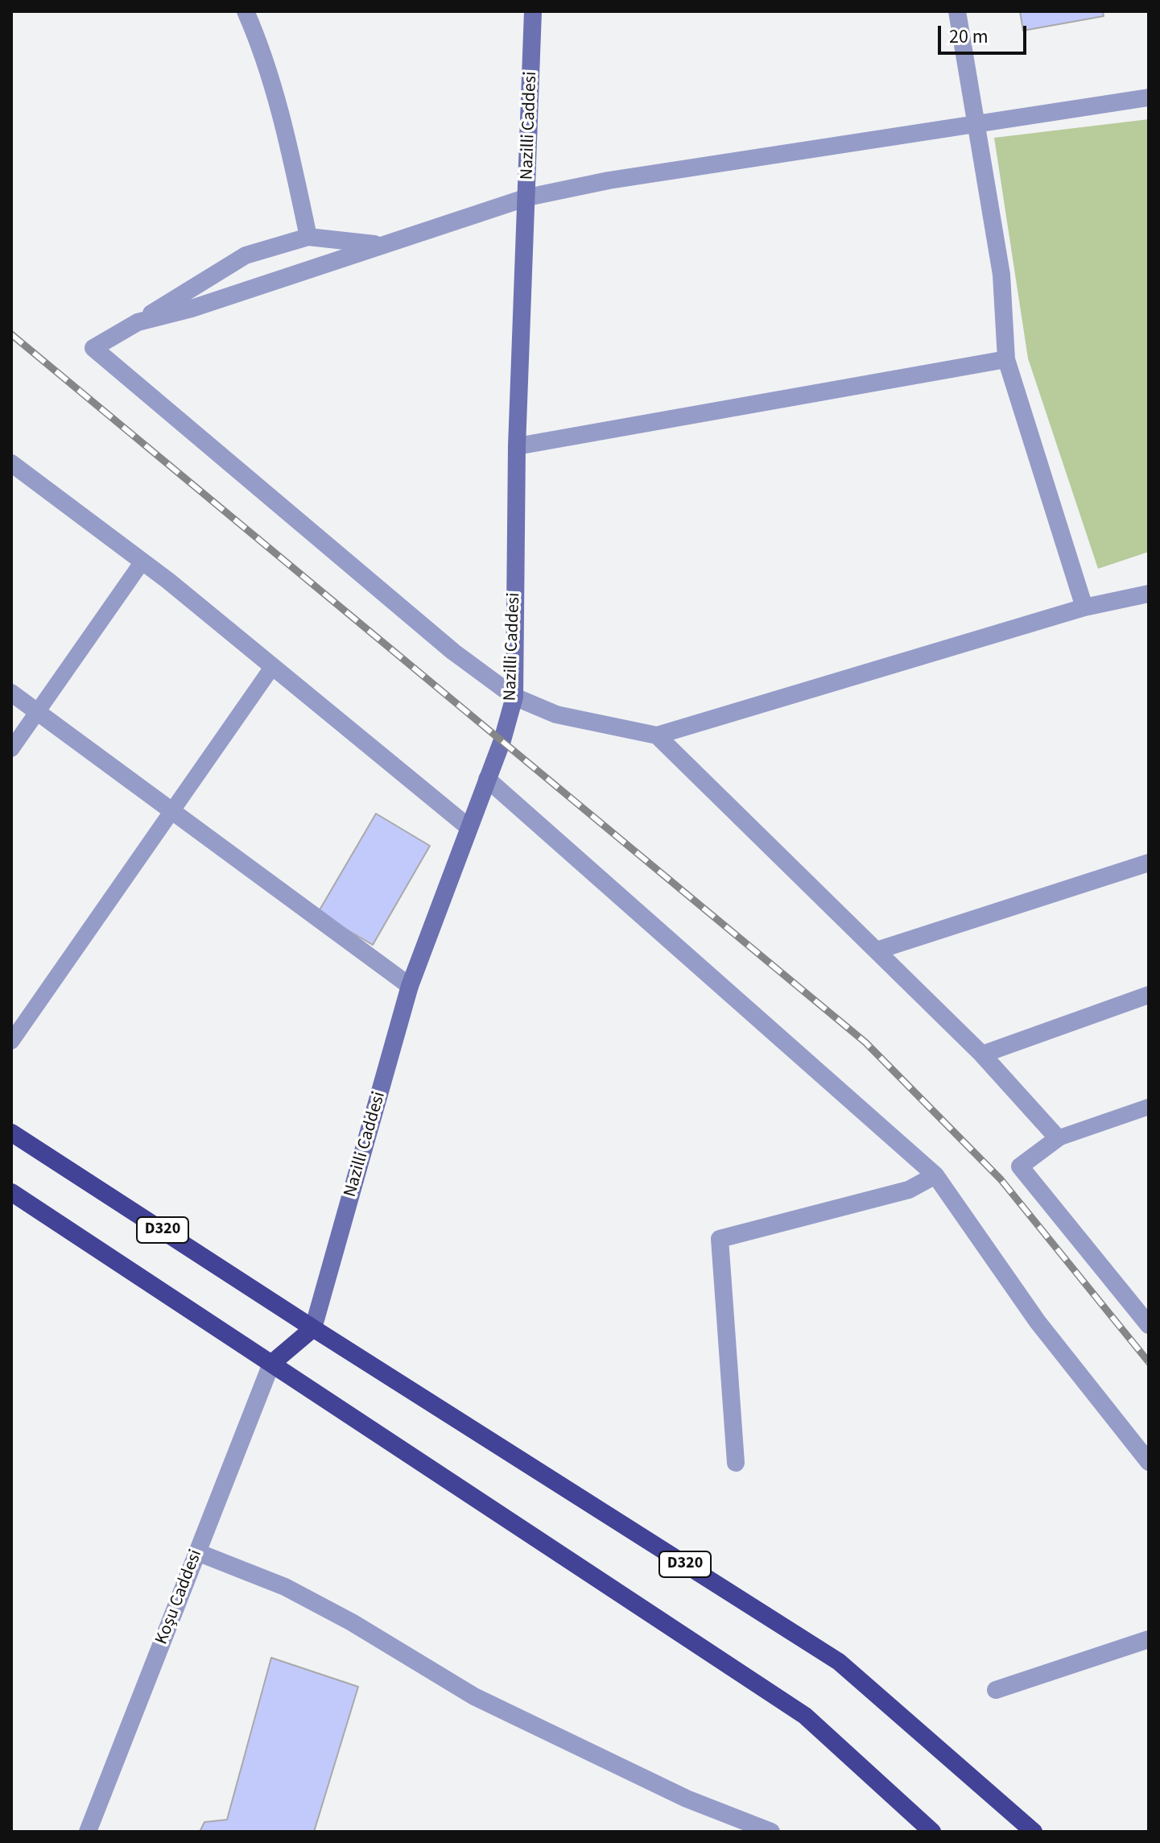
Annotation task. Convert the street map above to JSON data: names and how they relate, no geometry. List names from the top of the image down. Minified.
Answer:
{"streets":{"highway":["D320"],"main road":["Nazilli Caddesi"],"street":["Koşu Caddesi"]},"crossings":[["Nazilli Caddesi","D320"]],"scale_bar":"20 m"}
